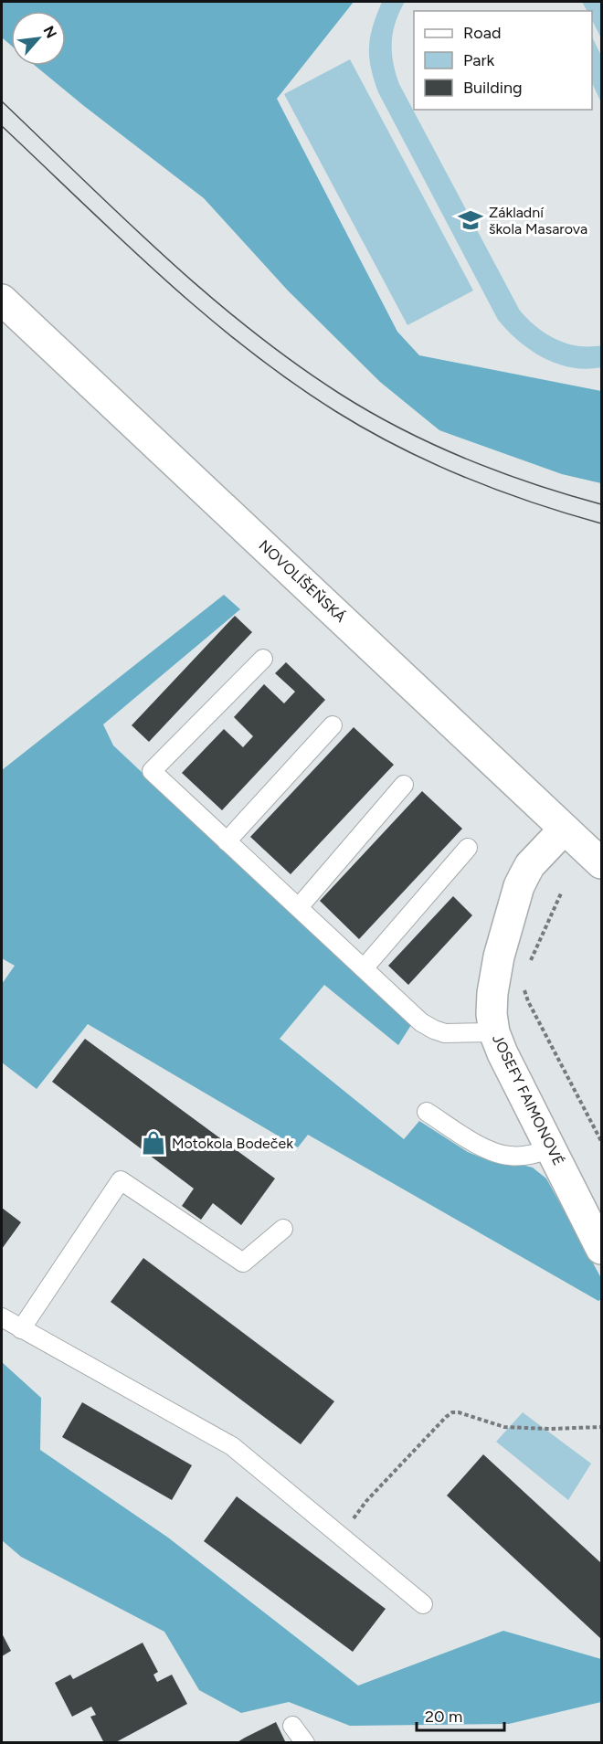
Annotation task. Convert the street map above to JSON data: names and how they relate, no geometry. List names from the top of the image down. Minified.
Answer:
{"streets":{"street":["NOVOLÍŠEŇSKÁ","JOSEFY FAIMONOVÉ"]},"crossings":[["NOVOLÍŠEŇSKÁ","JOSEFY FAIMONOVÉ"]],"places":{"school or university":["Základní škola Masarova"],"shop":["Motokola Bodeček"]},"legend":["Road","Park","Building"],"scale_bar":"20 m","north":"top right"}
